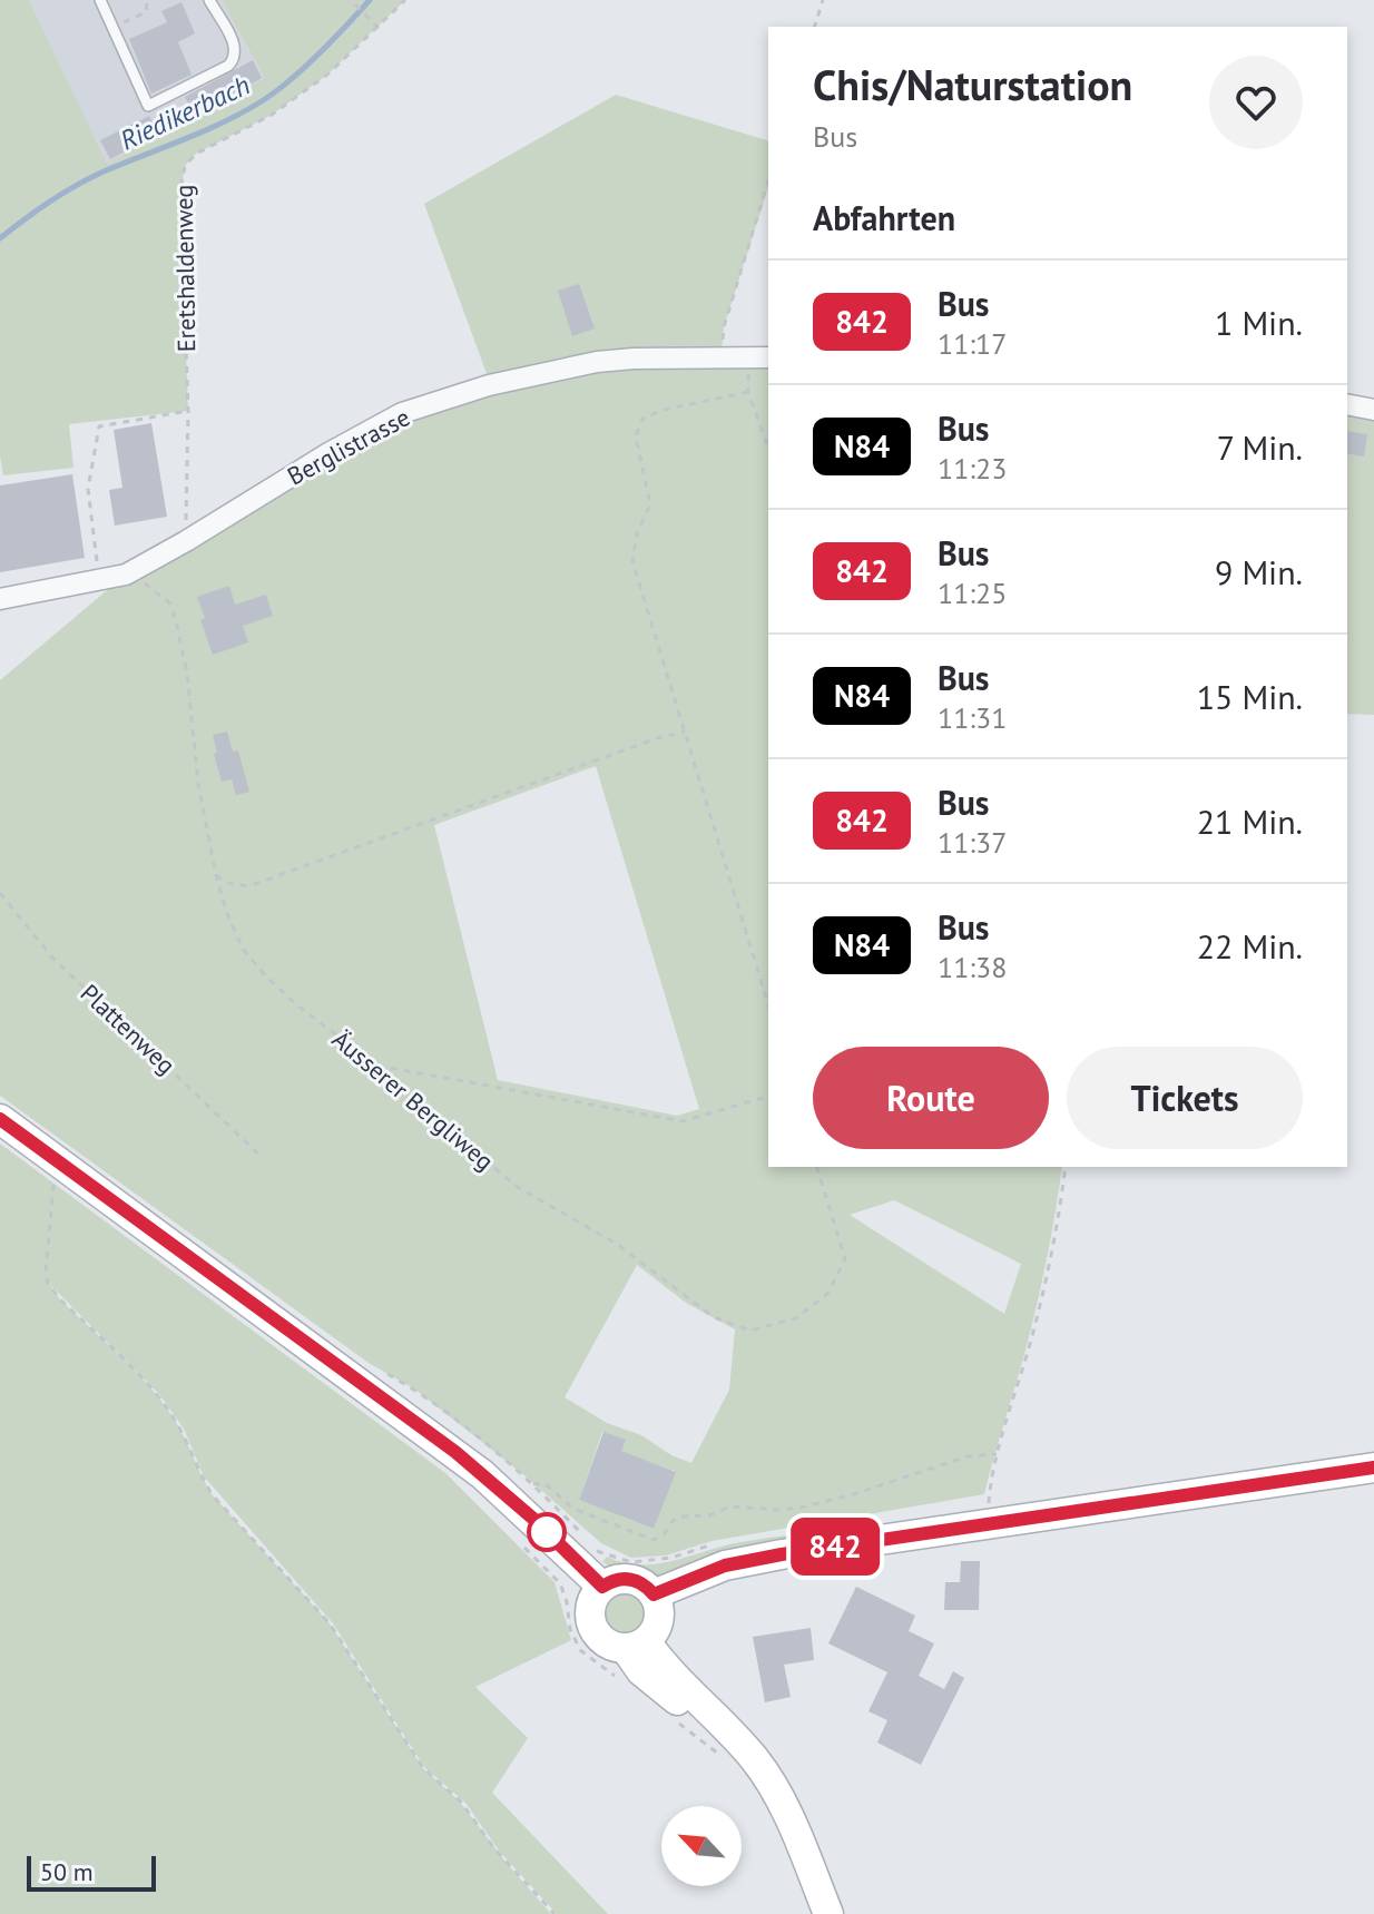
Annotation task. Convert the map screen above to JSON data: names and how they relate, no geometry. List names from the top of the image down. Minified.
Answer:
{"streets":{"street":["Berglistrasse"],"path":["Eretshaldenweg","Plattenweg","Äusserer Bergliweg"]},"crossings":[["Eretshaldenweg","Berglistrasse"],["Berglistrasse","Äusserer Bergliweg"]],"water":["Riedikerbach"],"lines":["bus line 842"],"scale_bar":"50 m","north":"top left","page":{"on_map":"842","heading":[["Chis/Naturstation","Bus"],"Abfahrten"],"list":[{"mark":"842","name":"Bus","note":"11:17","value":"1 Min."},{"mark":"N84","name":"Bus","note":"11:23","value":"7 Min."},{"mark":"842","name":"Bus","note":"11:25","value":"9 Min."},{"mark":"N84","name":"Bus","note":"11:31","value":"15 Min."},{"mark":"842","name":"Bus","note":"11:37","value":"21 Min."},{"mark":"N84","name":"Bus","note":"11:38","value":"22 Min."}],"buttons":["Route","Tickets"],"scale":"50 m"}}
